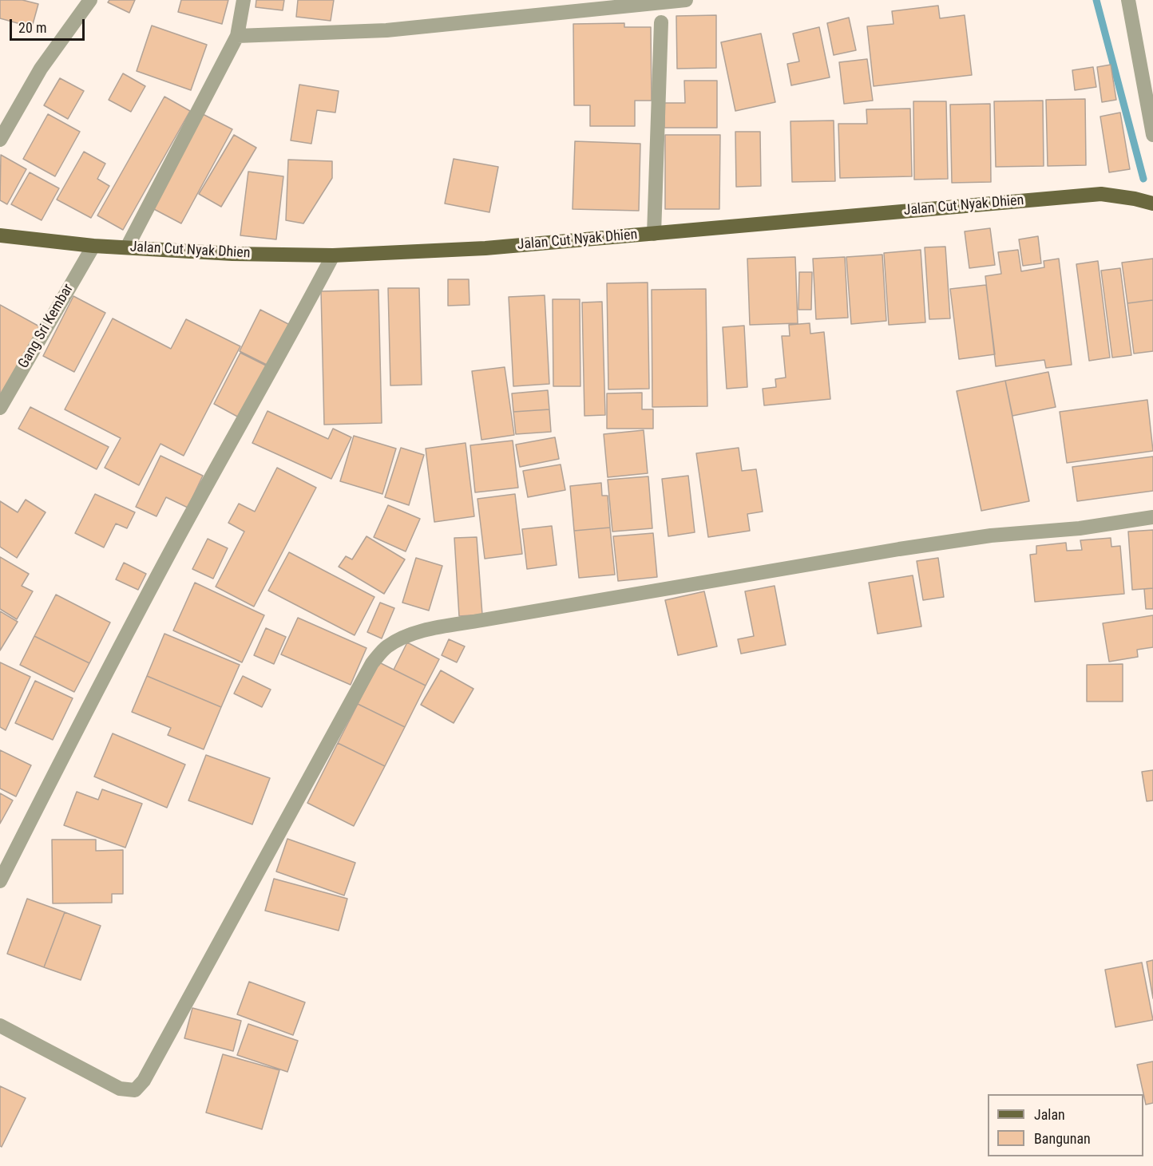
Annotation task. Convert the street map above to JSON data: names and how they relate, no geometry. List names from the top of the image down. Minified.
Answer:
{"streets":{"main road":["Jalan Cut Nyak Dhien"],"street":["Gang Sri Kembar"]},"crossings":[["Jalan Cut Nyak Dhien","Gang Sri Kembar"]],"legend":["Jalan","Bangunan"],"scale_bar":"20 m"}
